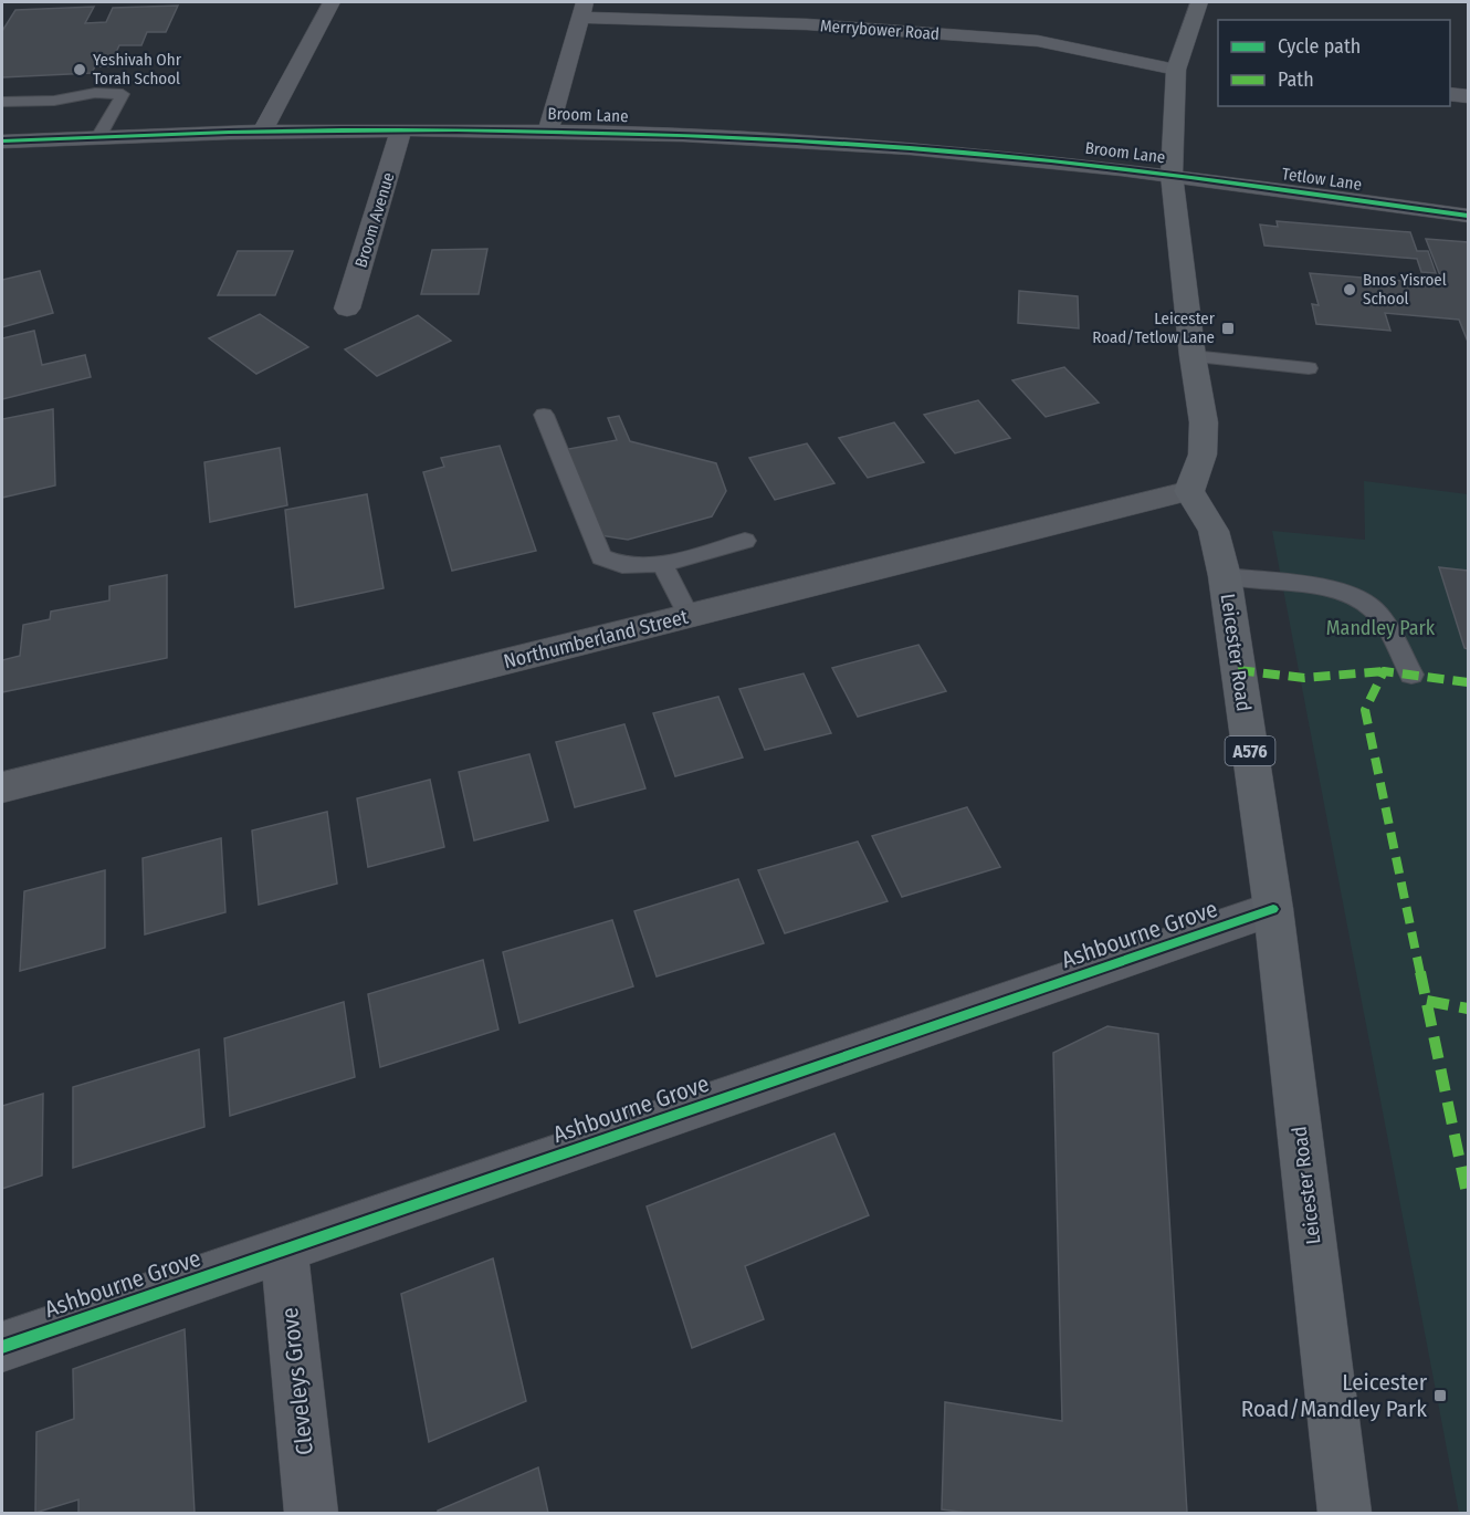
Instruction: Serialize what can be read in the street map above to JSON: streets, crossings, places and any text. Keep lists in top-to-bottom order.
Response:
{
  "streets": {
    "main road": ["Leicester Road", "A576"],
    "street": [
      "Merrybower Road",
      "Broom Lane",
      "Tetlow Lane",
      "Broom Avenue",
      "Northumberland Street",
      "Ashbourne Grove",
      "Cleveleys Grove"
    ]
  },
  "crossings": [
    ["Broom Lane", "Tetlow Lane"],
    ["Broom Lane", "Broom Avenue"],
    ["Northumberland Street", "Leicester Road"],
    ["Leicester Road", "Ashbourne Grove"],
    ["Ashbourne Grove", "Cleveleys Grove"]
  ],
  "parks": ["Mandley Park"],
  "places": {
    "other": ["Yeshivah Ohr Torah School", "Bnos Yisroel School"],
    "transit": ["Leicester Road/Tetlow Lane", "Leicester Road/Mandley Park"]
  },
  "legend": ["Cycle path", "Path"]
}
